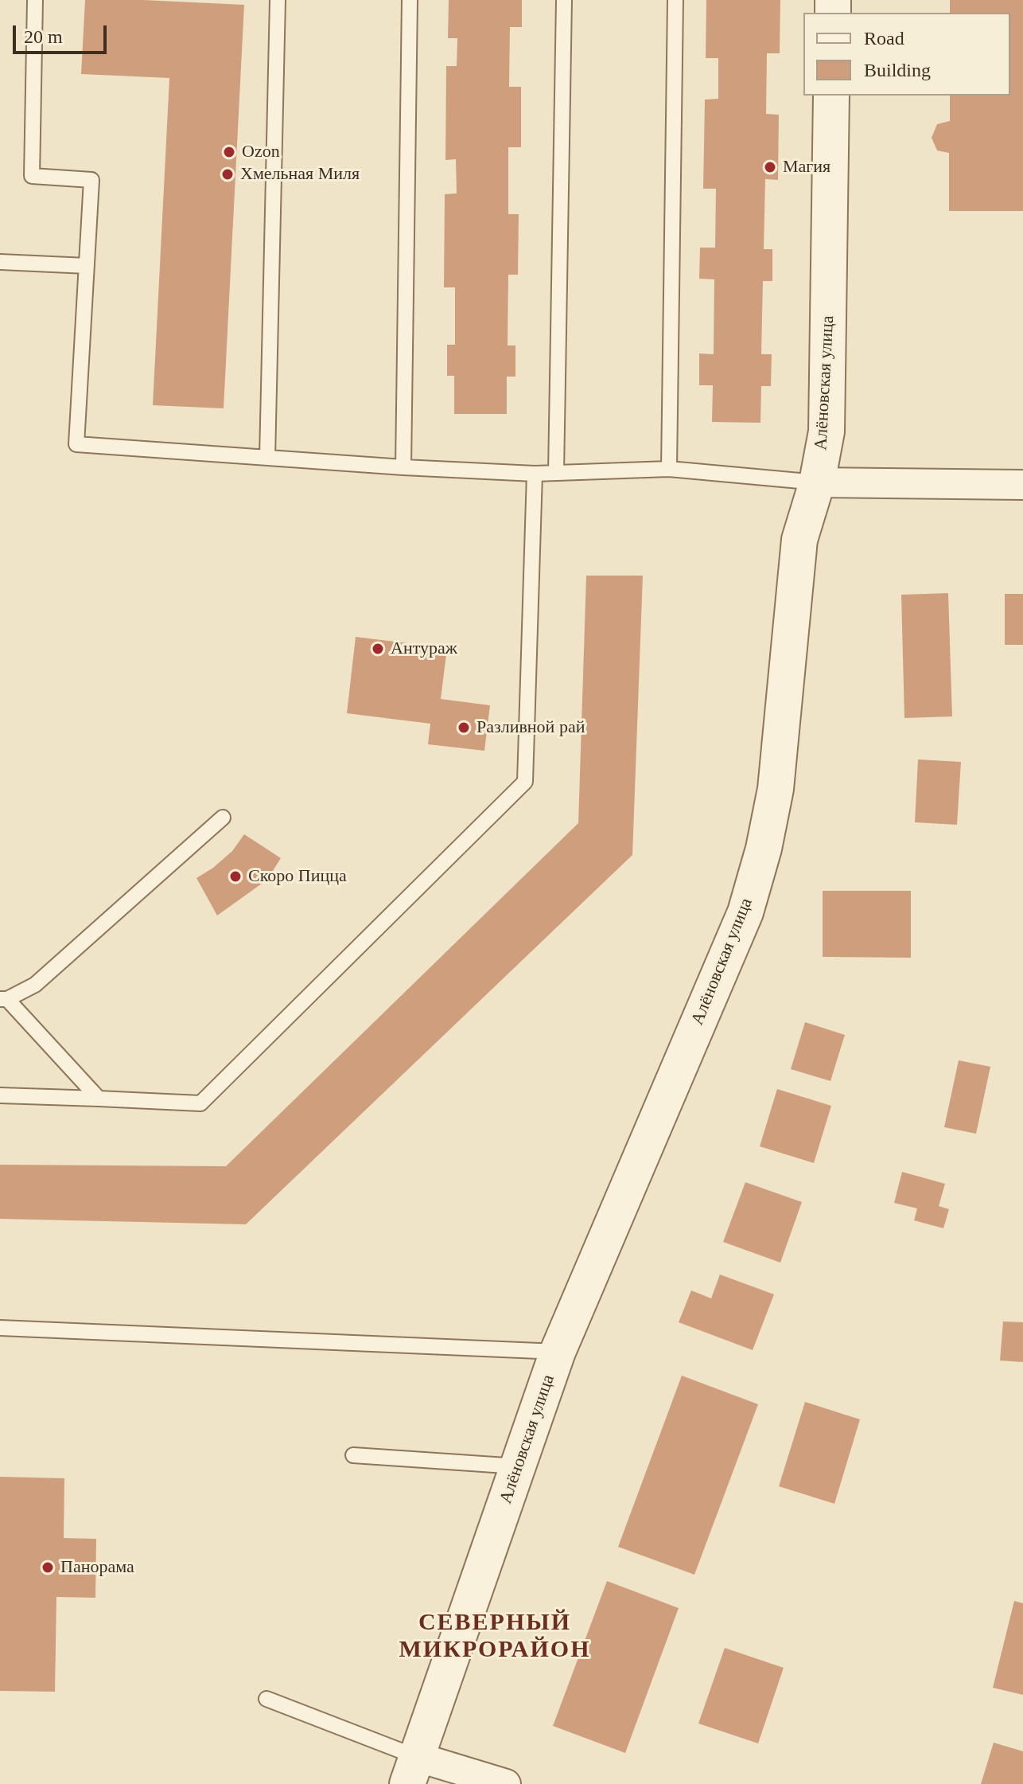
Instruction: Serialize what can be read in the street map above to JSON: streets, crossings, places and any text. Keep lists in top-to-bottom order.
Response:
{
  "streets": {
    "street": ["Алёновская улица"]
  },
  "districts": ["СЕВЕРНЫЙ МИКРОРАЙОН"],
  "places": [
    "Ozon",
    "Магия",
    "Хмельная Миля",
    "Антураж",
    "Разливной рай",
    "Скоро Пицца",
    "Панорама"
  ],
  "legend": ["Road", "Building"],
  "scale_bar": "20 m"
}
